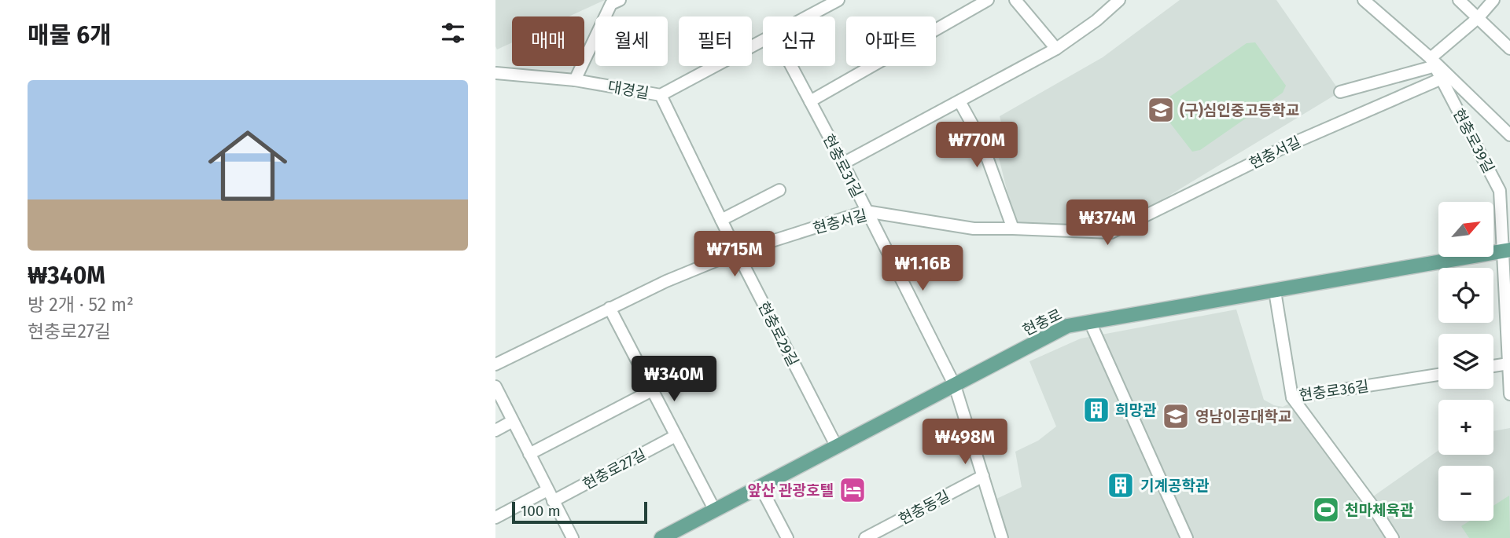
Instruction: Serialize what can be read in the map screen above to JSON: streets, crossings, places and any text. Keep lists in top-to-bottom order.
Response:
{
  "streets": {
    "main road": ["현충로"],
    "street": [
      "대경길",
      "현충로39길",
      "현충서길",
      "현충로31길",
      "현충로29길",
      "현충로36길",
      "현충로27길",
      "현충동길"
    ]
  },
  "crossings": [
    ["대경길", "현충로29길"],
    ["현충로39길", "현충서길"],
    ["현충로39길", "현충로"],
    ["현충서길", "현충로31길"],
    ["현충서길", "현충로29길"],
    ["현충로31길", "현충로"],
    ["현충로31길", "현충동길"],
    ["현충로", "현충로29길"],
    ["현충로", "현충로36길"]
  ],
  "places": {
    "school or university": ["(구)심인중고등학교", "영남이공대학교"],
    "building": ["희망관", "기계공학관"],
    "hotel": ["앞산 관광호텔"],
    "sports": ["천마체육관"]
  },
  "scale_bar": "100 m",
  "north": "top right",
  "page": {
    "heading": "매물 6개",
    "chip": [
      "매매",
      "월세",
      "필터",
      "신규",
      "아파트"
    ],
    "list": [
      {
        "name": "₩340M",
        "note": "방 2개 · 52 m² · 현충로27길"
      }
    ],
    "price": [
      "₩770M",
      "₩374M",
      "₩715M",
      "₩1.16B",
      "₩340M",
      "₩498M"
    ],
    "map_buttons": ["+", "−"],
    "scale": "100 m"
  }
}
